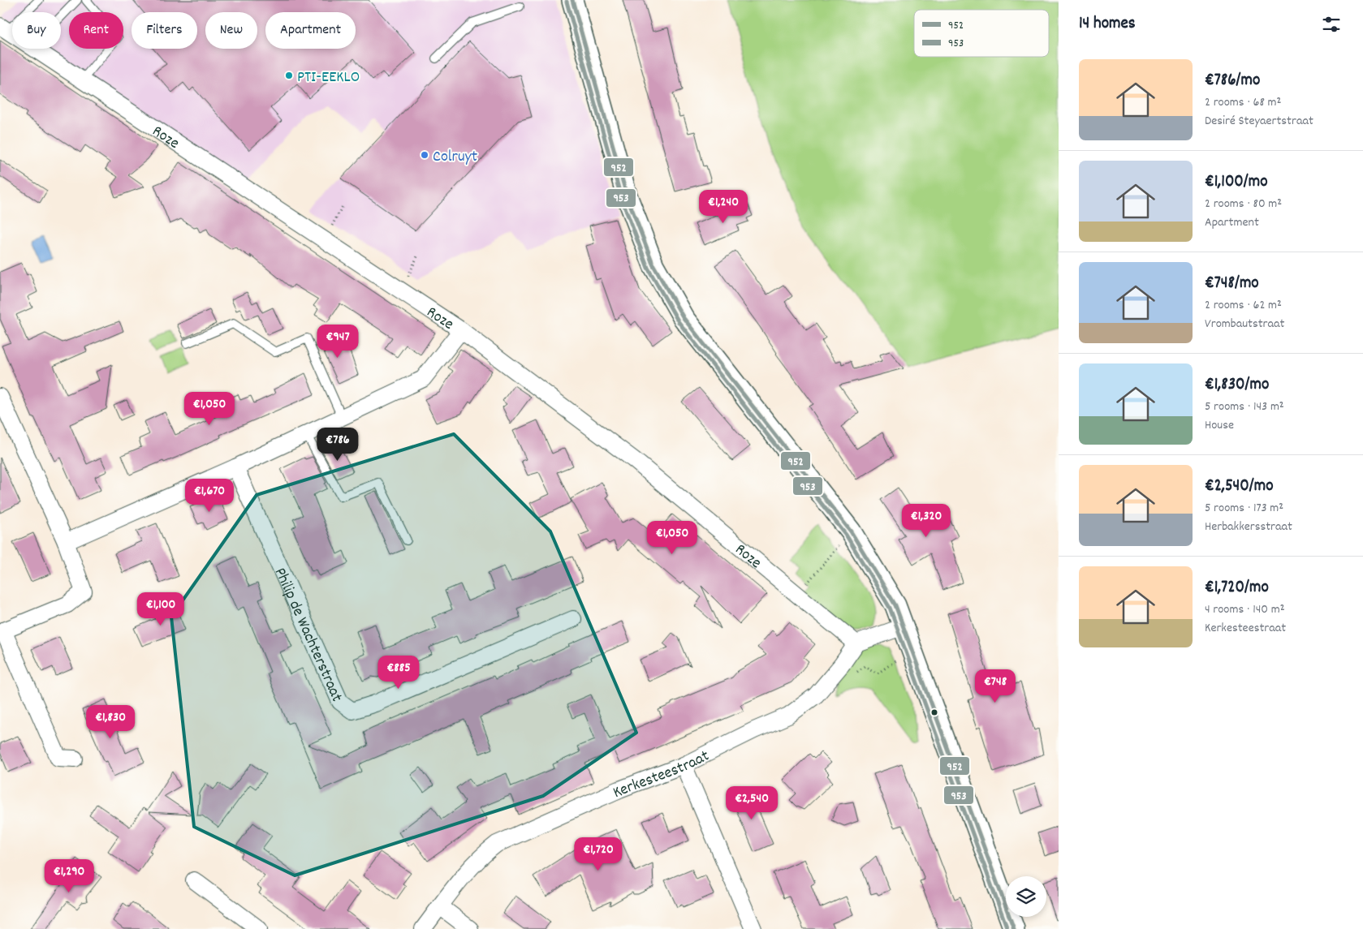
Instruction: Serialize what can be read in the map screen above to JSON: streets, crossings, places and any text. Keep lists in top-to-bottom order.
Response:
{
  "streets": {
    "street": ["Roze", "Philip de Wachterstraat", "Kerkesteestraat"]
  },
  "crossings": [
    ["Roze", "Kerkesteestraat"]
  ],
  "places": ["PTI-EEKLO", "Colruyt"],
  "lines": ["transit line 952", "transit line 953"],
  "legend": ["952", "953"],
  "page": {
    "heading": "14 homes",
    "chip": [
      "Buy",
      "Rent",
      "Filters",
      "New",
      "Apartment"
    ],
    "list": [
      {
        "name": "€786/mo",
        "note": "2 rooms · 68 m² · Desiré Steyaertstraat"
      },
      {
        "name": "€1,100/mo",
        "note": "2 rooms · 80 m² · Apartment"
      },
      {
        "name": "€748/mo",
        "note": "2 rooms · 62 m² · Vrombautstraat"
      },
      {
        "name": "€1,830/mo",
        "note": "5 rooms · 143 m² · House"
      },
      {
        "name": "€2,540/mo",
        "note": "5 rooms · 173 m² · Herbakkersstraat"
      },
      {
        "name": "€1,720/mo",
        "note": "4 rooms · 140 m² · Kerkesteestraat"
      }
    ],
    "price": [
      "€1,240",
      "€947",
      "€1,050",
      "€786",
      "€1,670",
      "€1,320",
      "€1,050",
      "€1,100",
      "€885",
      "€748",
      "€1,830",
      "€2,540",
      "€1,720",
      "€1,290"
    ]
  }
}
